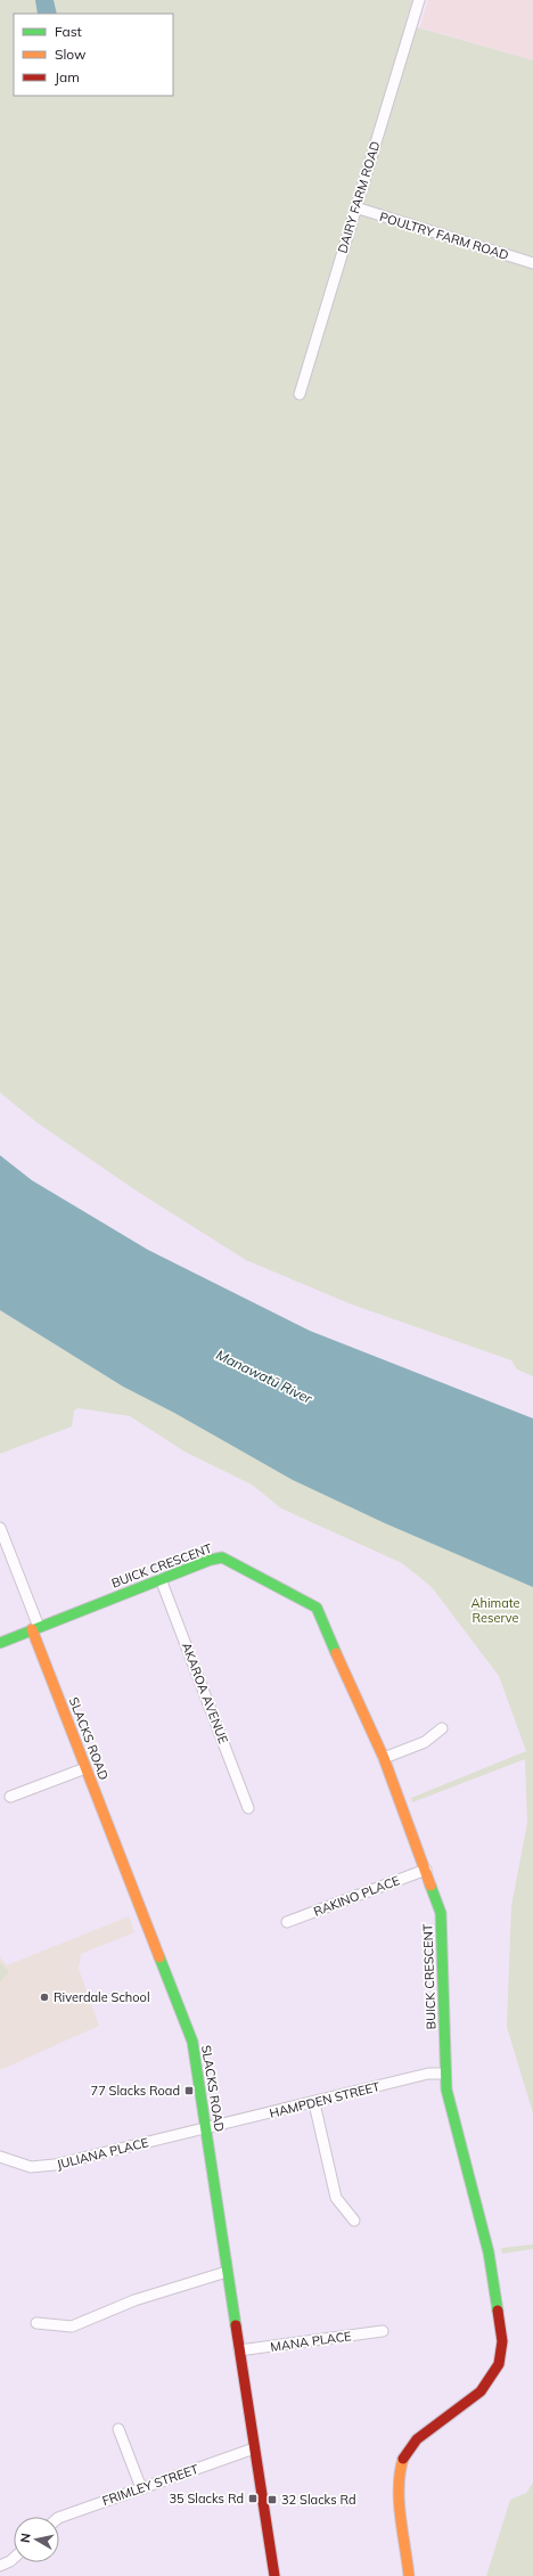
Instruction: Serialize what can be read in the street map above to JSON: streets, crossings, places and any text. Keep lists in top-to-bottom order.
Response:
{
  "streets": {
    "street": [
      "DAIRY FARM ROAD",
      "POULTRY FARM ROAD",
      "BUICK CRESCENT",
      "AKAROA AVENUE",
      "SLACKS ROAD",
      "RAKINO PLACE",
      "HAMPDEN STREET",
      "JULIANA PLACE",
      "MANA PLACE",
      "FRIMLEY STREET"
    ]
  },
  "crossings": [
    ["DAIRY FARM ROAD", "POULTRY FARM ROAD"],
    ["BUICK CRESCENT", "AKAROA AVENUE"],
    ["BUICK CRESCENT", "SLACKS ROAD"],
    ["BUICK CRESCENT", "RAKINO PLACE"],
    ["BUICK CRESCENT", "HAMPDEN STREET"],
    ["SLACKS ROAD", "HAMPDEN STREET"],
    ["SLACKS ROAD", "JULIANA PLACE"],
    ["SLACKS ROAD", "MANA PLACE"],
    ["SLACKS ROAD", "FRIMLEY STREET"],
    ["HAMPDEN STREET", "JULIANA PLACE"]
  ],
  "water": ["Manawatū River"],
  "parks": ["Ahimate Reserve"],
  "places": {
    "other": ["Riverdale School"],
    "transit": ["77 Slacks Road", "35 Slacks Rd", "32 Slacks Rd"]
  },
  "legend": ["Fast", "Slow", "Jam"],
  "north": "left"
}
